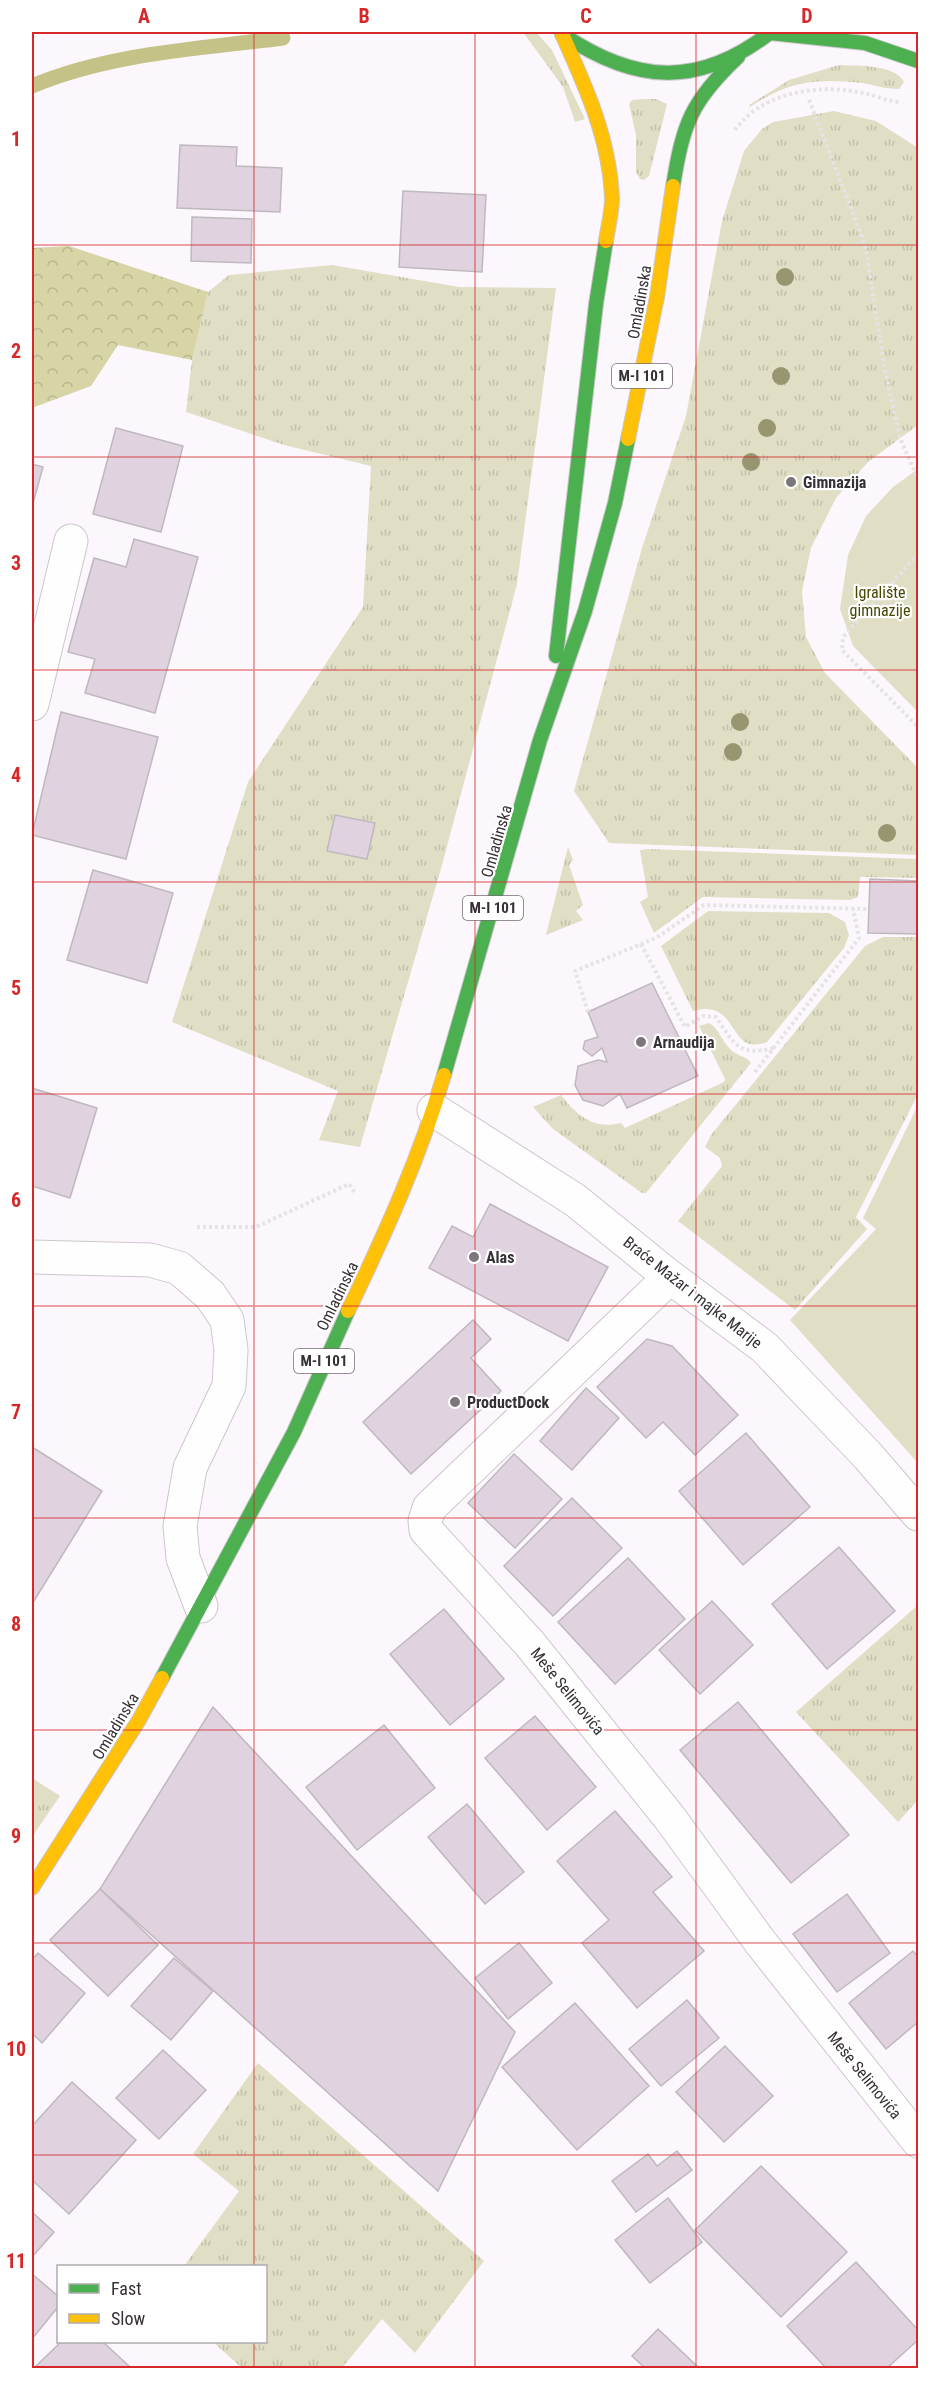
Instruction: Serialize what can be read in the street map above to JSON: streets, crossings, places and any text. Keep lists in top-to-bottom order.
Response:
{
  "streets": {
    "main road": ["Omladinska", "M-I 101"],
    "street": ["Braće Mažar i majke Marije", "Meše Selimovića"]
  },
  "crossings": [
    ["Omladinska", "M-I 101"],
    ["Omladinska", "Braće Mažar i majke Marije"],
    ["Braće Mažar i majke Marije", "Meše Selimovića"]
  ],
  "parks": ["Igralište gimnazije"],
  "places": [
    "Gimnazija",
    "Arnaudija",
    "Alas",
    "ProductDock"
  ],
  "legend": ["Fast", "Slow"],
  "grid": {
    "columns": [
      "A",
      "B",
      "C",
      "D"
    ],
    "rows": [
      "1",
      "2",
      "3",
      "4",
      "5",
      "6",
      "7",
      "8",
      "9",
      "10",
      "11"
    ]
  }
}
